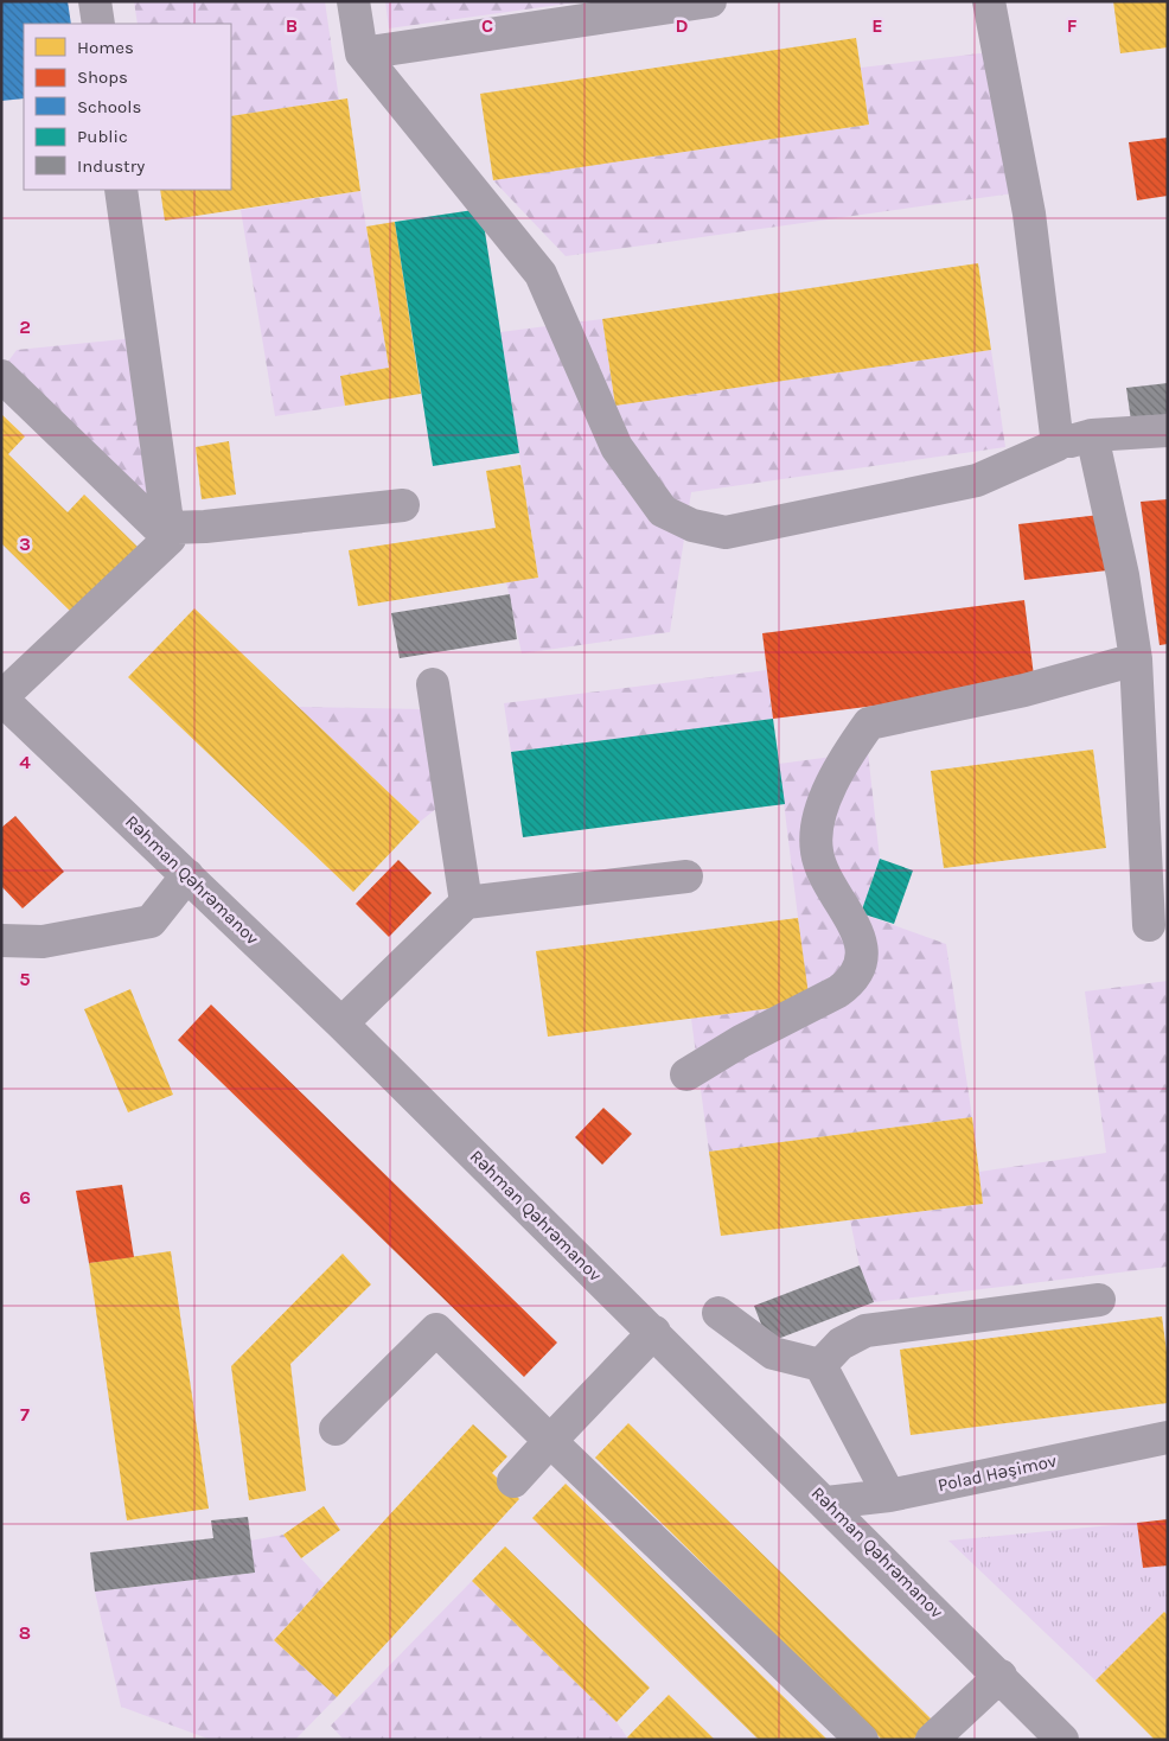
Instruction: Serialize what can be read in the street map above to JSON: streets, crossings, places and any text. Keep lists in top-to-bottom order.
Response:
{
  "streets": {
    "street": ["Rəhman Qəhrəmanov", "Polad Həşimov"]
  },
  "crossings": [
    ["Rəhman Qəhrəmanov", "Polad Həşimov"]
  ],
  "legend": [
    "Homes",
    "Shops",
    "Schools",
    "Public",
    "Industry"
  ],
  "grid": {
    "columns": [
      "B",
      "C",
      "D",
      "E",
      "F"
    ],
    "rows": [
      "2",
      "3",
      "4",
      "5",
      "6",
      "7",
      "8"
    ]
  }
}
